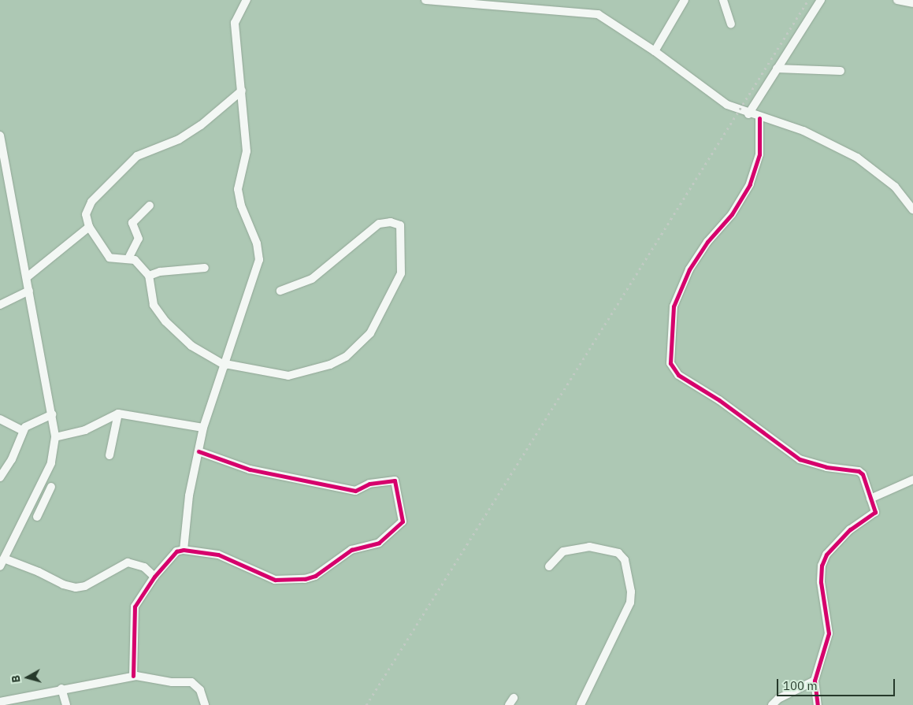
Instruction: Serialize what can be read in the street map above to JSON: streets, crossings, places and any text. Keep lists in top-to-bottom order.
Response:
{
  "scale_bar": "100 m",
  "north": "left"
}
